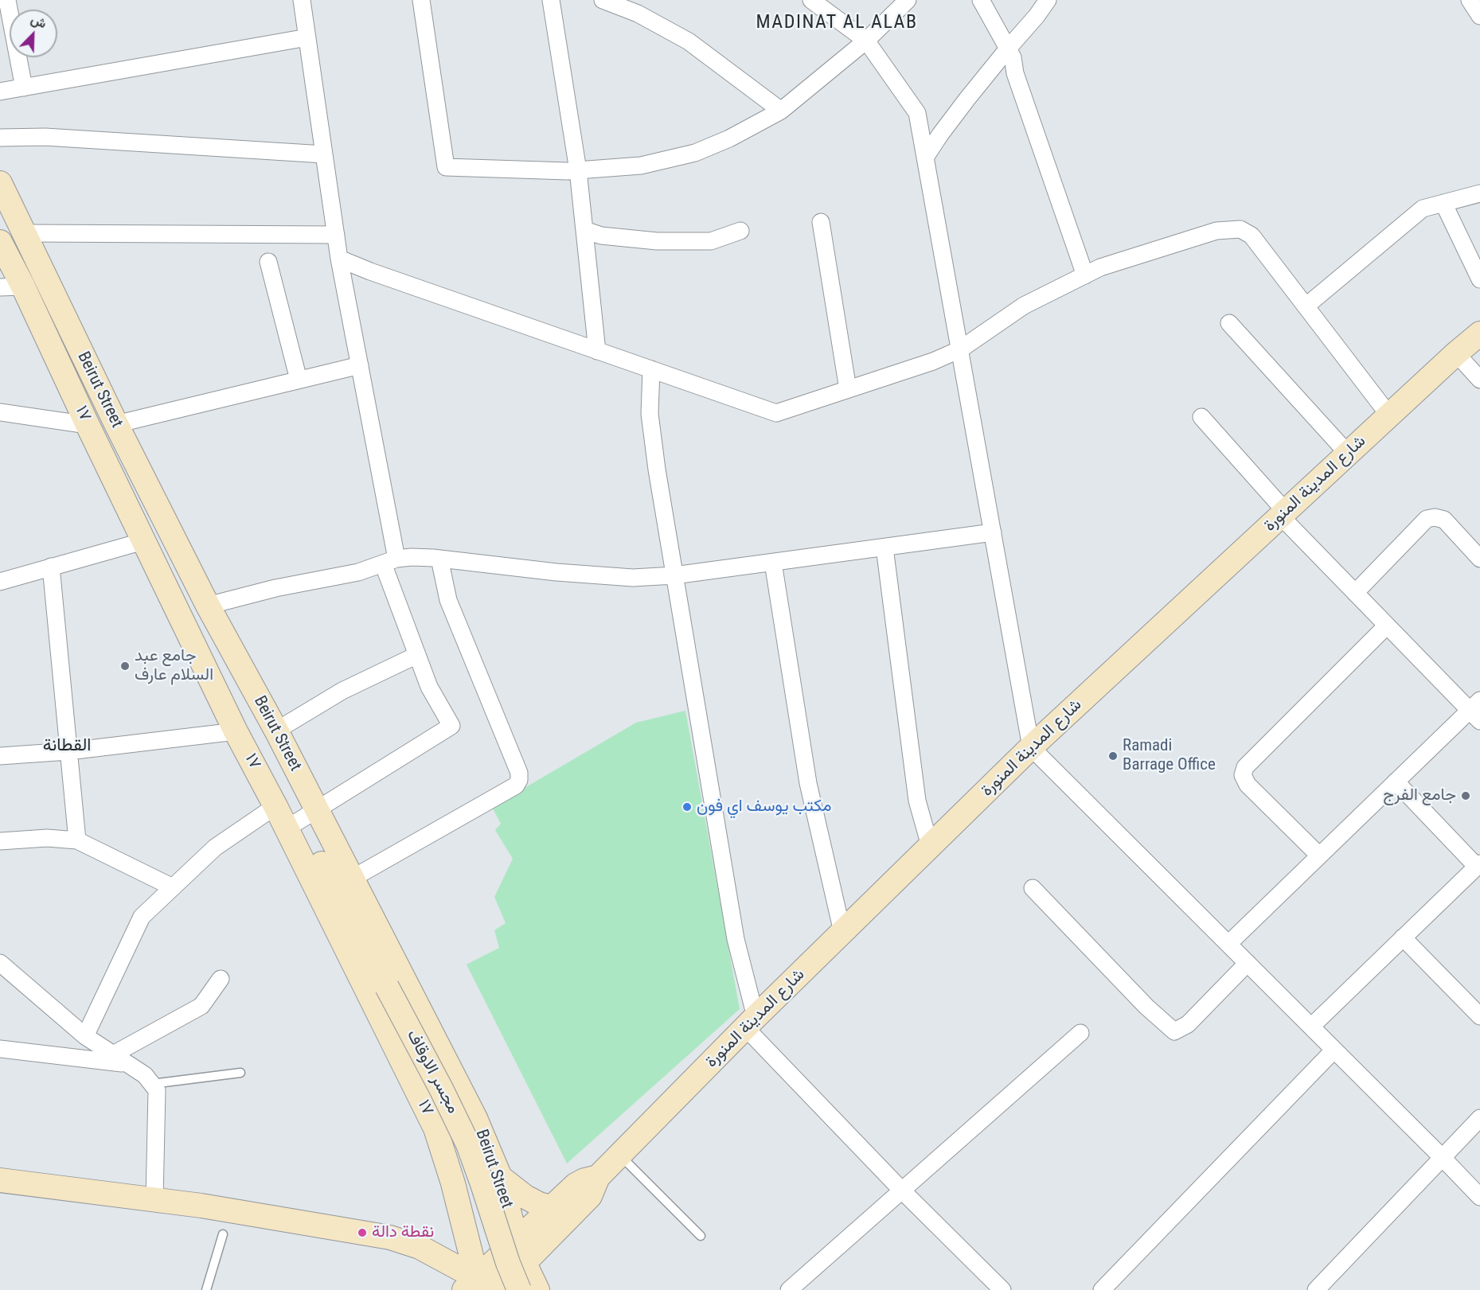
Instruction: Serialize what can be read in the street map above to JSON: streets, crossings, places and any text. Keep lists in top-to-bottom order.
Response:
{
  "streets": {
    "street": [
      "Beirut Street",
      "١٧",
      "شارع المدينة المنورة",
      "مجسر الاوقاف"
    ]
  },
  "crossings": [
    ["Beirut Street", "مجسر الاوقاف"],
    ["١٧", "مجسر الاوقاف"]
  ],
  "districts": ["MADINAT AL ALAB", "القطانة"],
  "places": [
    "جامع عبد السلام عارف",
    "Ramadi Barrage Office",
    "جامع الفرج",
    "مكتب يوسف اي فون",
    "نقطة دالة"
  ],
  "north": "top right"
}
